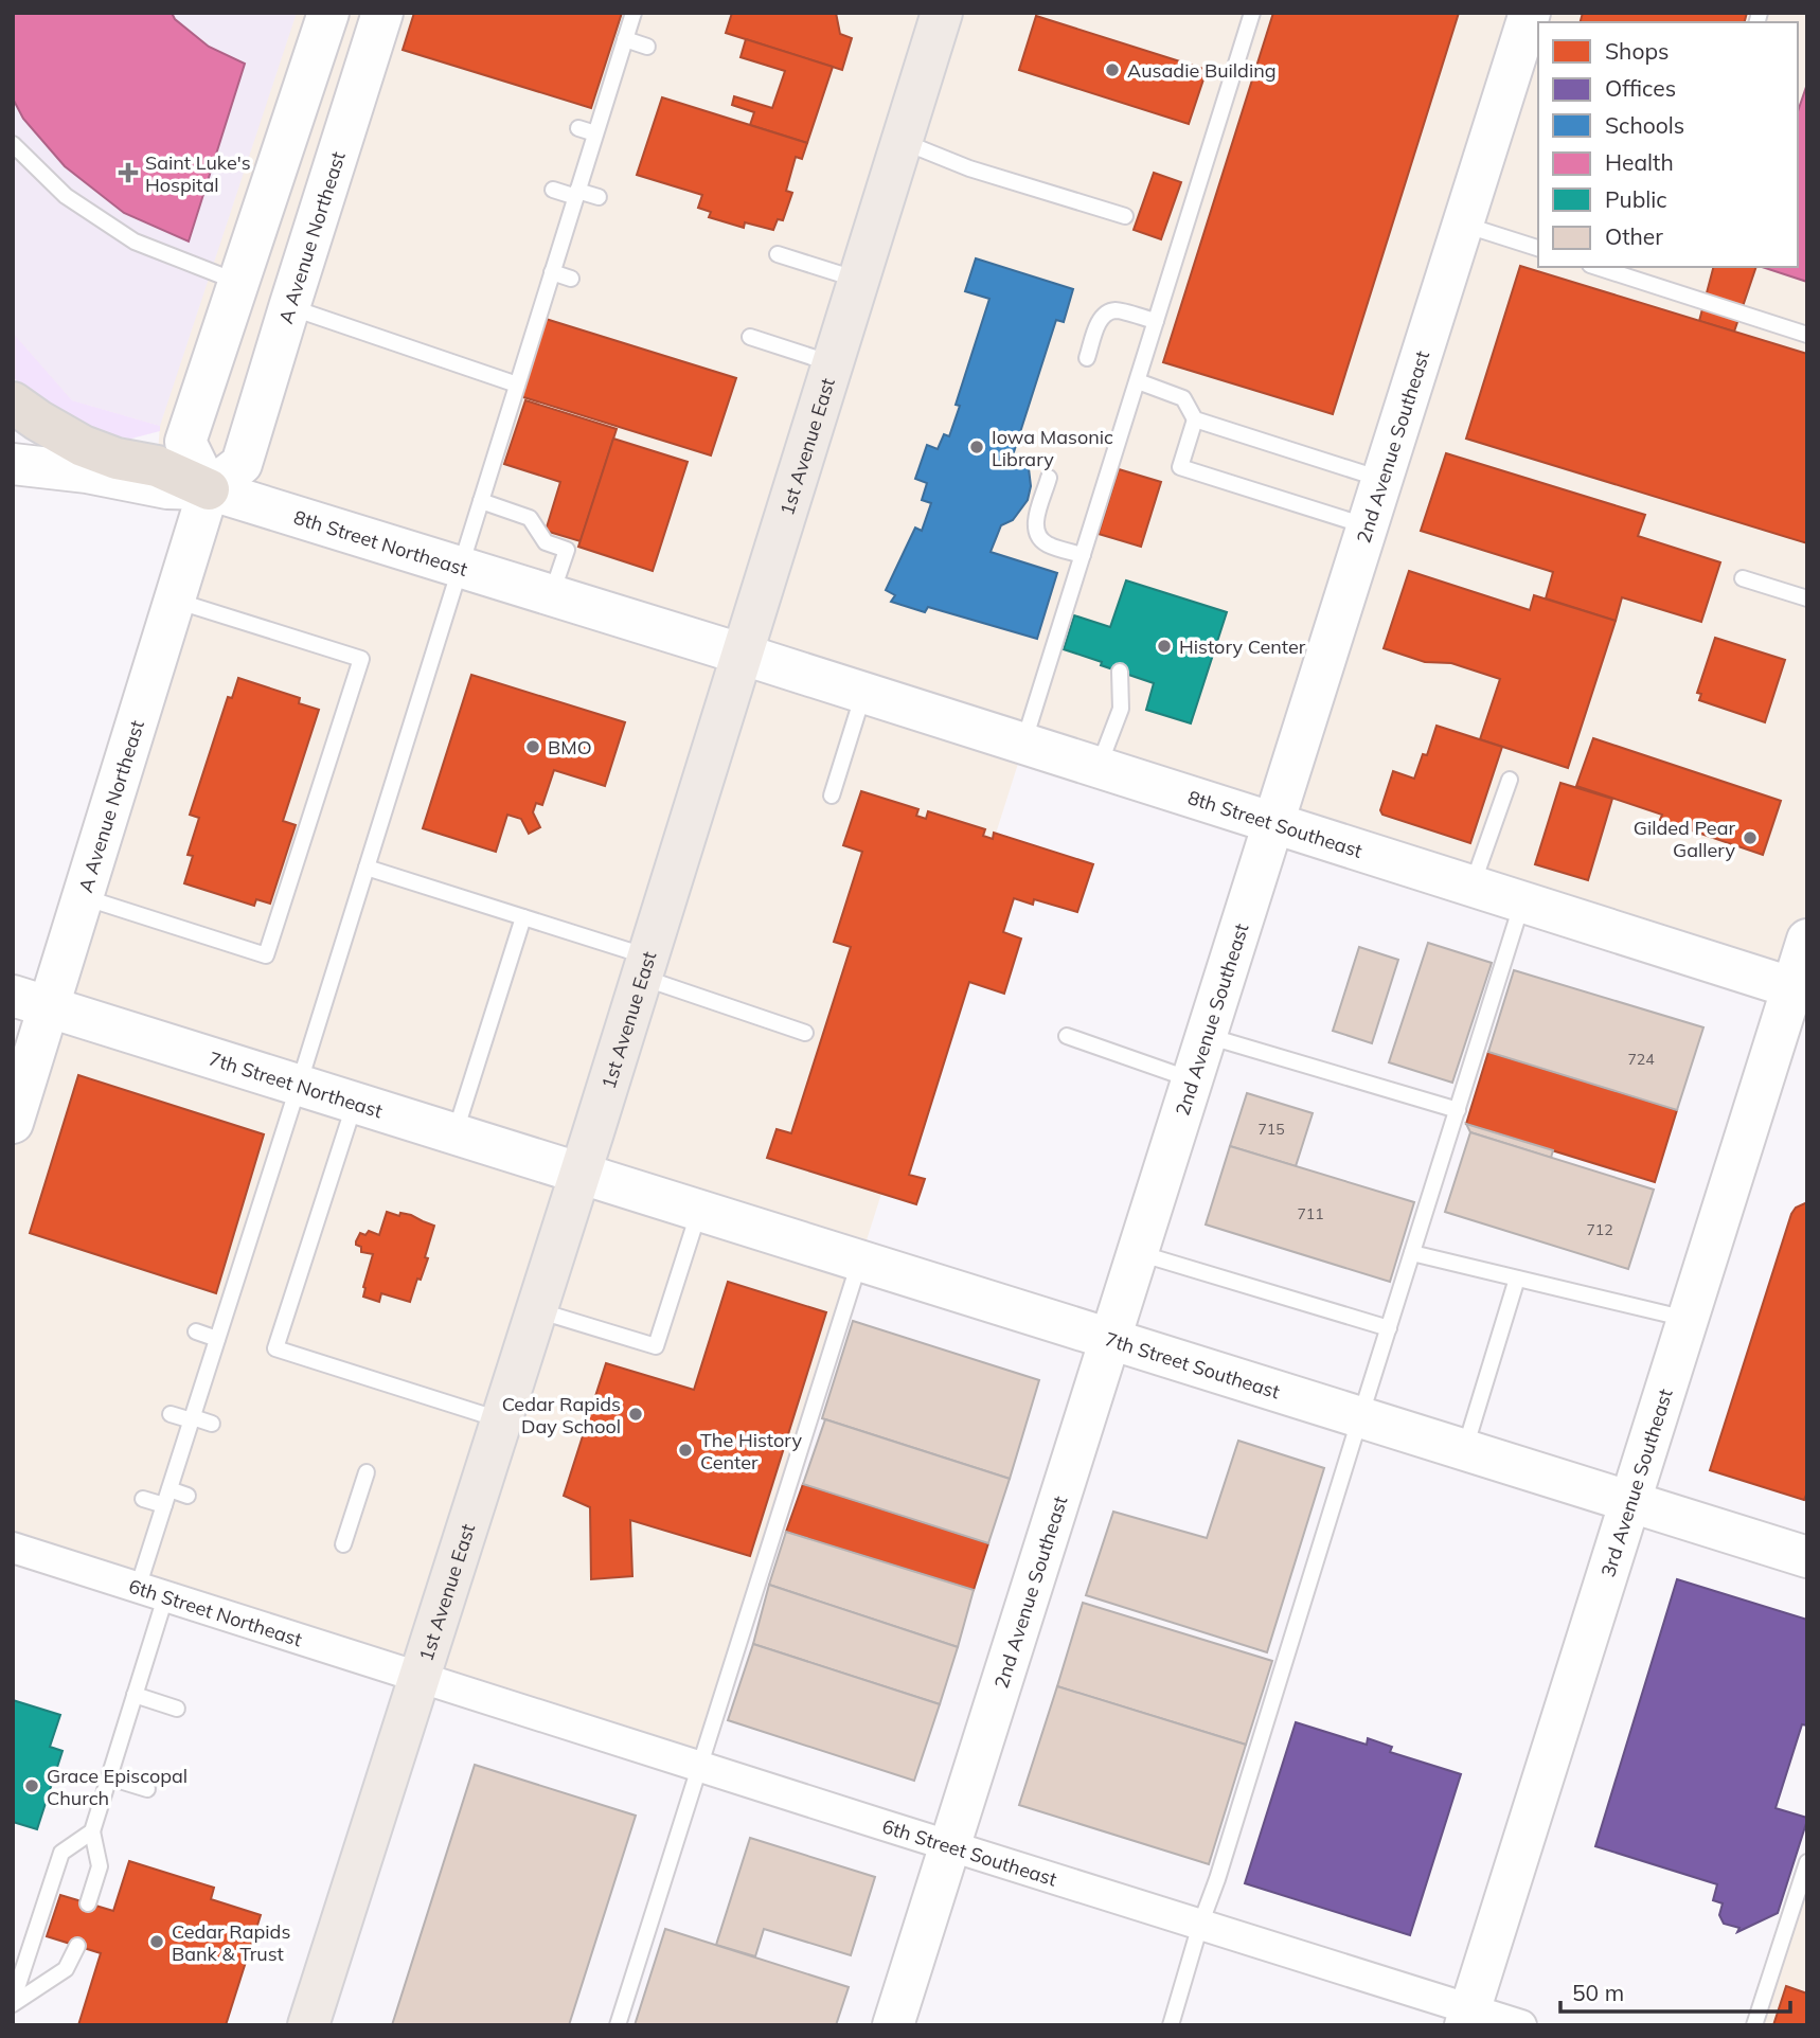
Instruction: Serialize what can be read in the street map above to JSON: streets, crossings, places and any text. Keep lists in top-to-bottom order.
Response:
{
  "streets": {
    "main road": [
      "A Avenue Northeast",
      "2nd Avenue Southeast",
      "1st Avenue East",
      "8th Street Northeast",
      "8th Street Southeast",
      "7th Street Northeast",
      "7th Street Southeast",
      "3rd Avenue Southeast"
    ],
    "street": ["6th Street Northeast", "6th Street Southeast"]
  },
  "crossings": [
    ["A Avenue Northeast", "8th Street Northeast"],
    ["A Avenue Northeast", "7th Street Northeast"],
    ["2nd Avenue Southeast", "8th Street Southeast"],
    ["2nd Avenue Southeast", "7th Street Southeast"],
    ["2nd Avenue Southeast", "6th Street Southeast"],
    ["1st Avenue East", "8th Street Northeast"],
    ["1st Avenue East", "8th Street Southeast"],
    ["1st Avenue East", "7th Street Northeast"],
    ["1st Avenue East", "7th Street Southeast"],
    ["1st Avenue East", "6th Street Northeast"],
    ["1st Avenue East", "6th Street Southeast"],
    ["8th Street Northeast", "8th Street Southeast"],
    ["8th Street Southeast", "3rd Avenue Southeast"],
    ["7th Street Northeast", "7th Street Southeast"],
    ["7th Street Southeast", "3rd Avenue Southeast"],
    ["3rd Avenue Southeast", "6th Street Southeast"],
    ["6th Street Northeast", "6th Street Southeast"]
  ],
  "places": {
    "other": [
      "Ausadie Building",
      "Iowa Masonic Library",
      "History Center",
      "BMO",
      "Gilded Pear Gallery",
      "Cedar Rapids Day School",
      "The History Center",
      "Grace Episcopal Church",
      "Cedar Rapids Bank & Trust"
    ],
    "health": ["Saint Luke's Hospital"]
  },
  "house_numbers": [
    "724",
    "715",
    "711",
    "712"
  ],
  "legend": [
    "Shops",
    "Offices",
    "Schools",
    "Health",
    "Public",
    "Other"
  ],
  "scale_bar": "50 m"
}
